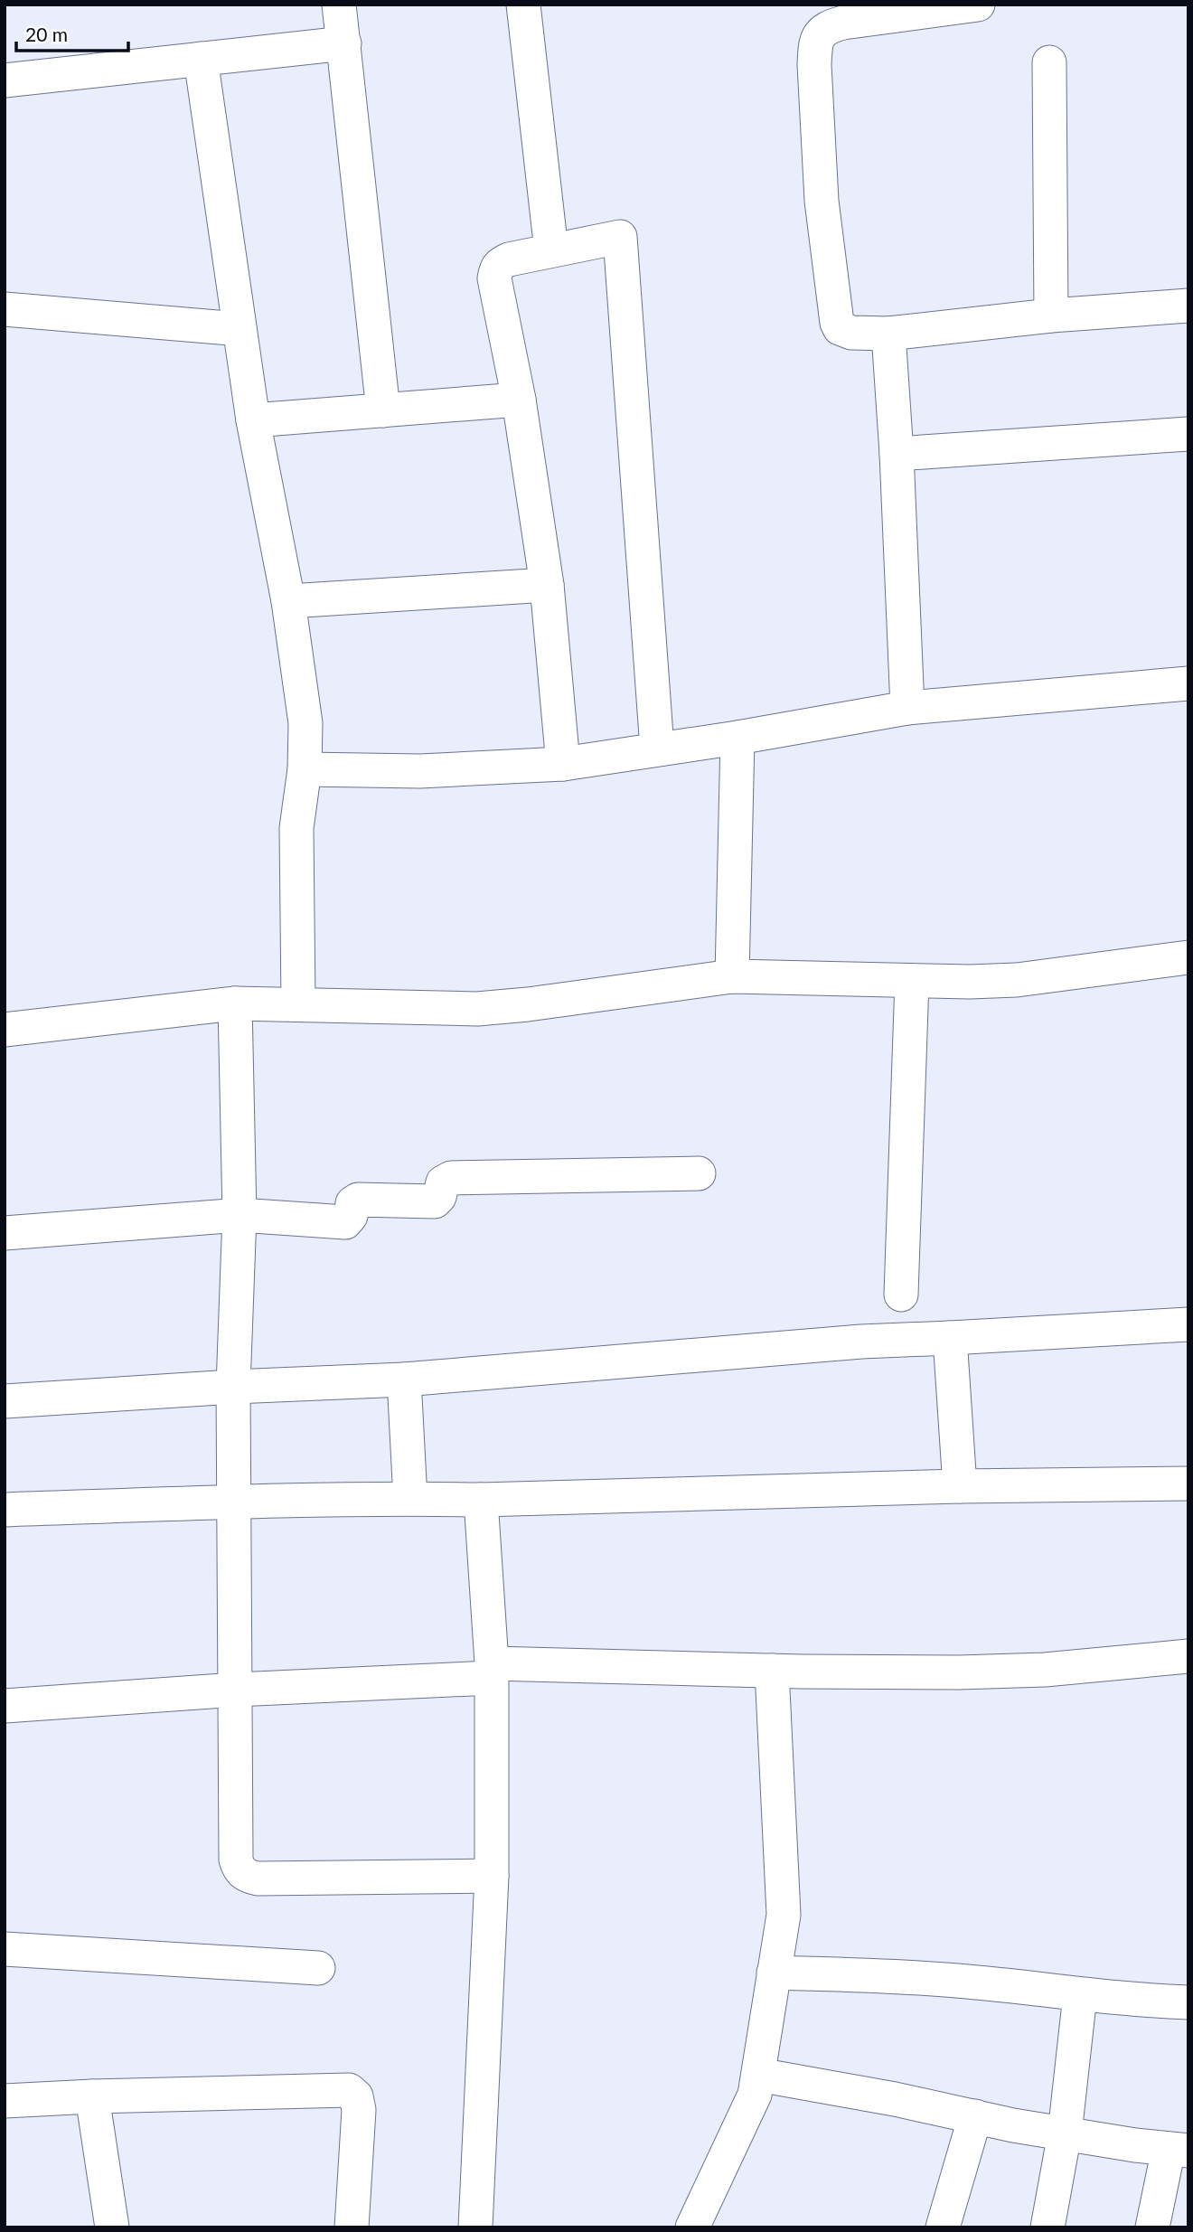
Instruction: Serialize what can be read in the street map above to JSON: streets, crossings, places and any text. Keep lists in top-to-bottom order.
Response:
{
  "scale_bar": "20 m"
}
